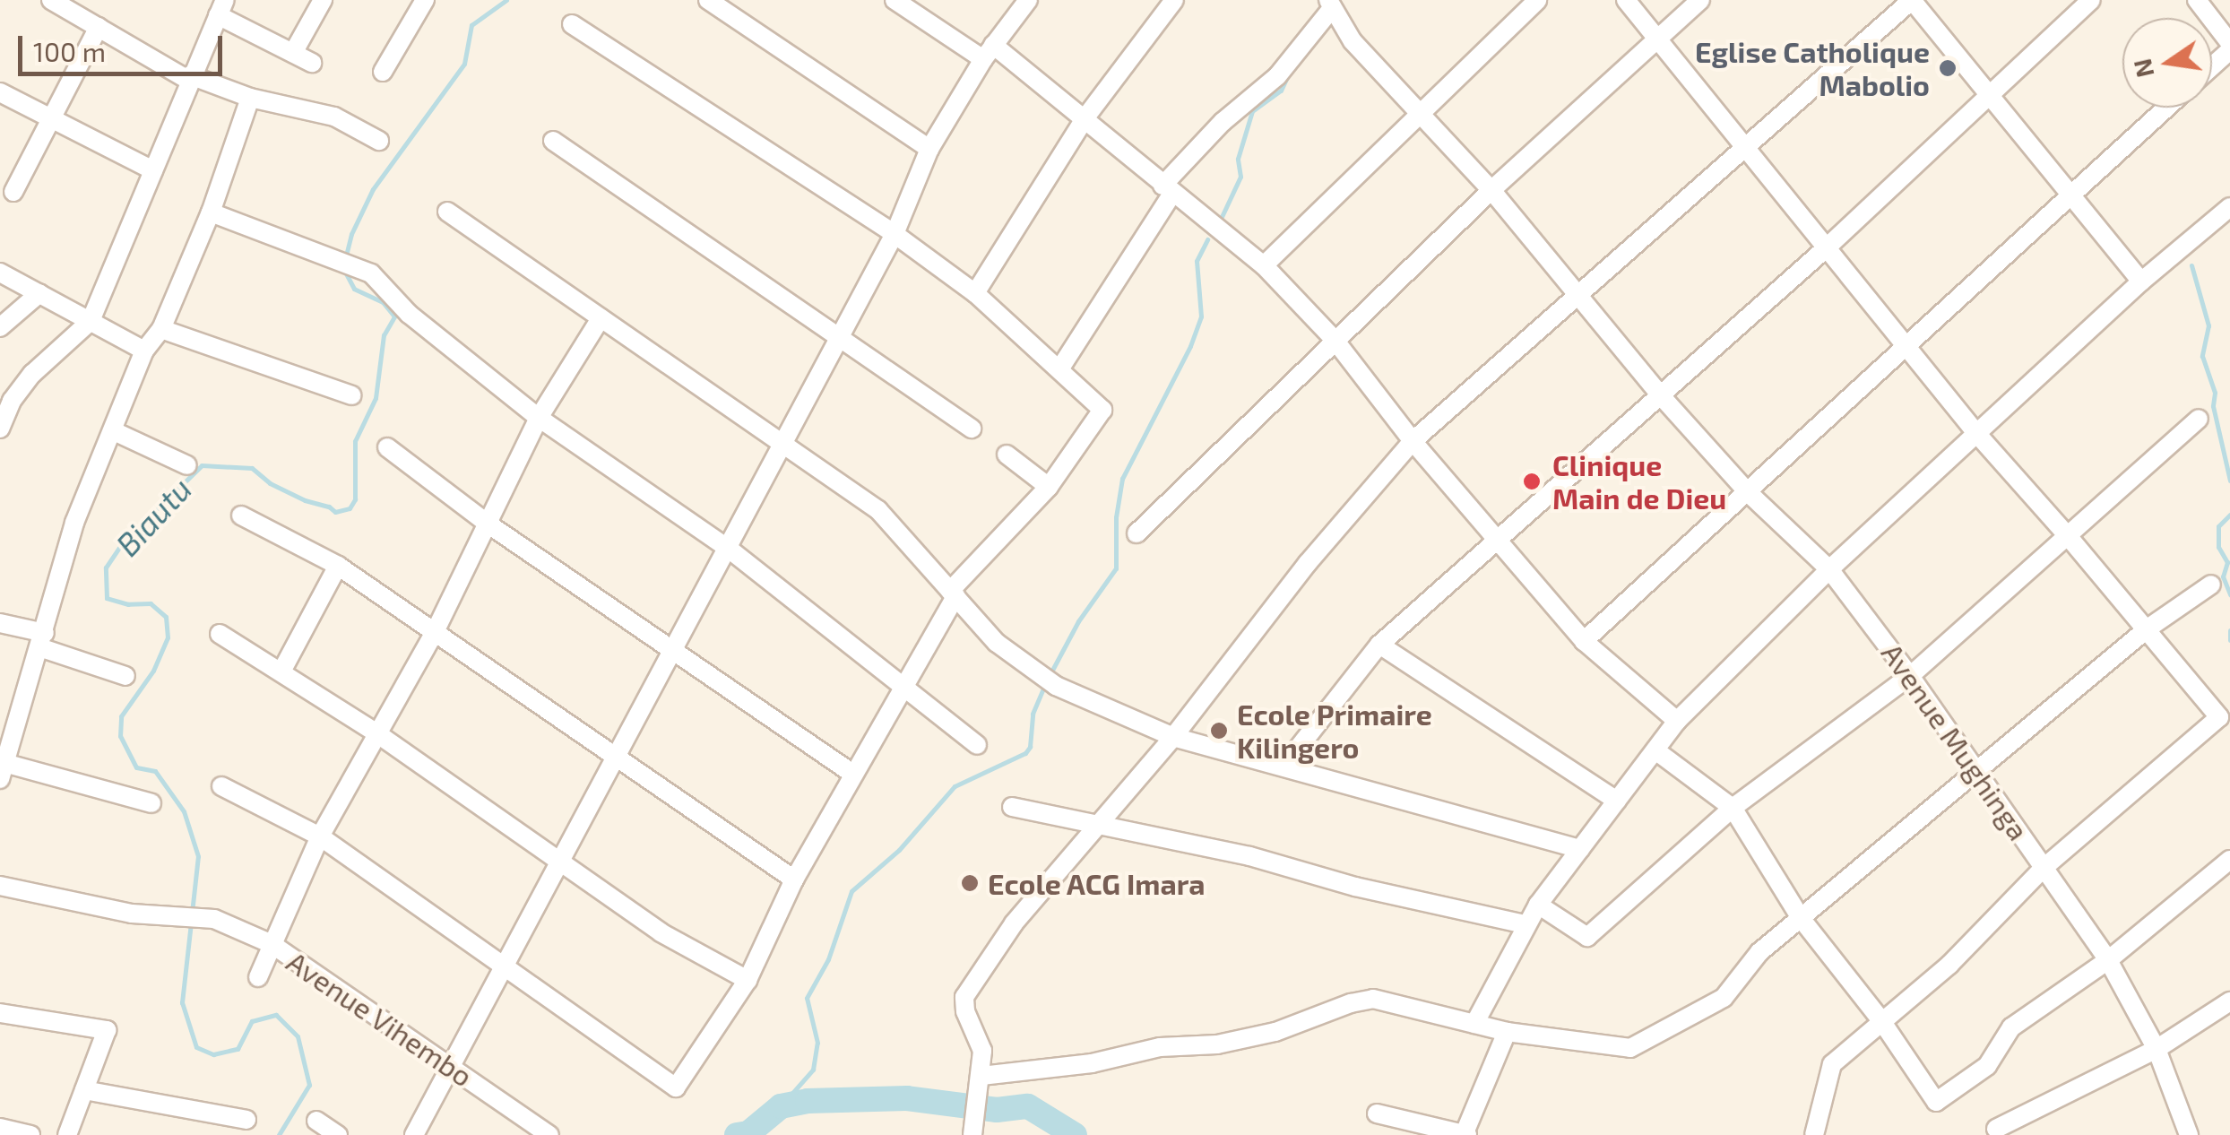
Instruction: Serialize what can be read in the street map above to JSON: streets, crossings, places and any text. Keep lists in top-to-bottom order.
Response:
{
  "streets": {
    "street": ["Avenue Mughinga", "Avenue Vihembo"]
  },
  "water": ["Biautu"],
  "places": [
    "Eglise Catholique Mabolio",
    "Clinique Main de Dieu",
    "Ecole Primaire Kilingero",
    "Ecole ACG Imara"
  ],
  "scale_bar": "100 m",
  "north": "left"
}
